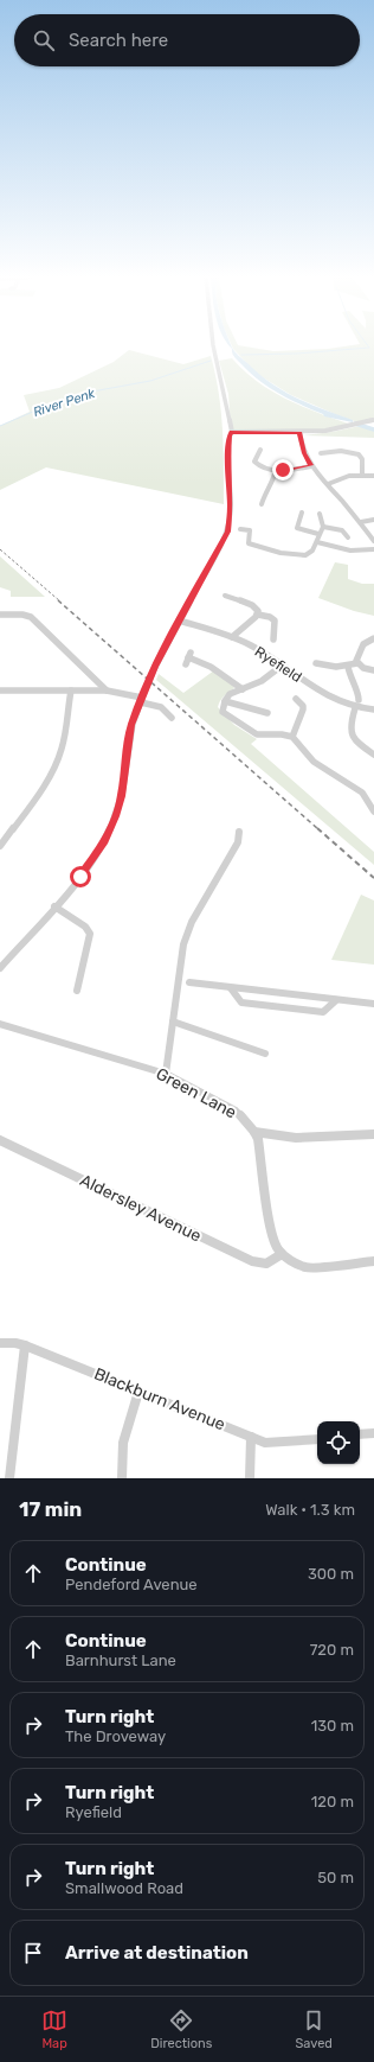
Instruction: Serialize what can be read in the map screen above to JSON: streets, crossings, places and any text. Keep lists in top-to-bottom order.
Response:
{
  "streets": {
    "street": [
      "Ryefield",
      "Green Lane",
      "Aldersley Avenue",
      "Blackburn Avenue"
    ]
  },
  "crossings": [
    ["Green Lane", "Aldersley Avenue"]
  ],
  "water": ["River Penk"],
  "page": {
    "search": "Search here",
    "heading": ["17 min", "Walk · 1.3 km"],
    "list": [
      ["Continue", "Pendeford Avenue", "300 m"],
      ["Continue", "Barnhurst Lane", "720 m"],
      ["Turn right", "The Droveway", "130 m"],
      ["Turn right", "Ryefield", "120 m"],
      ["Turn right", "Smallwood Road", "50 m"],
      "Arrive at destination"
    ],
    "nav": ["Map", "Directions", "Saved"]
  }
}
